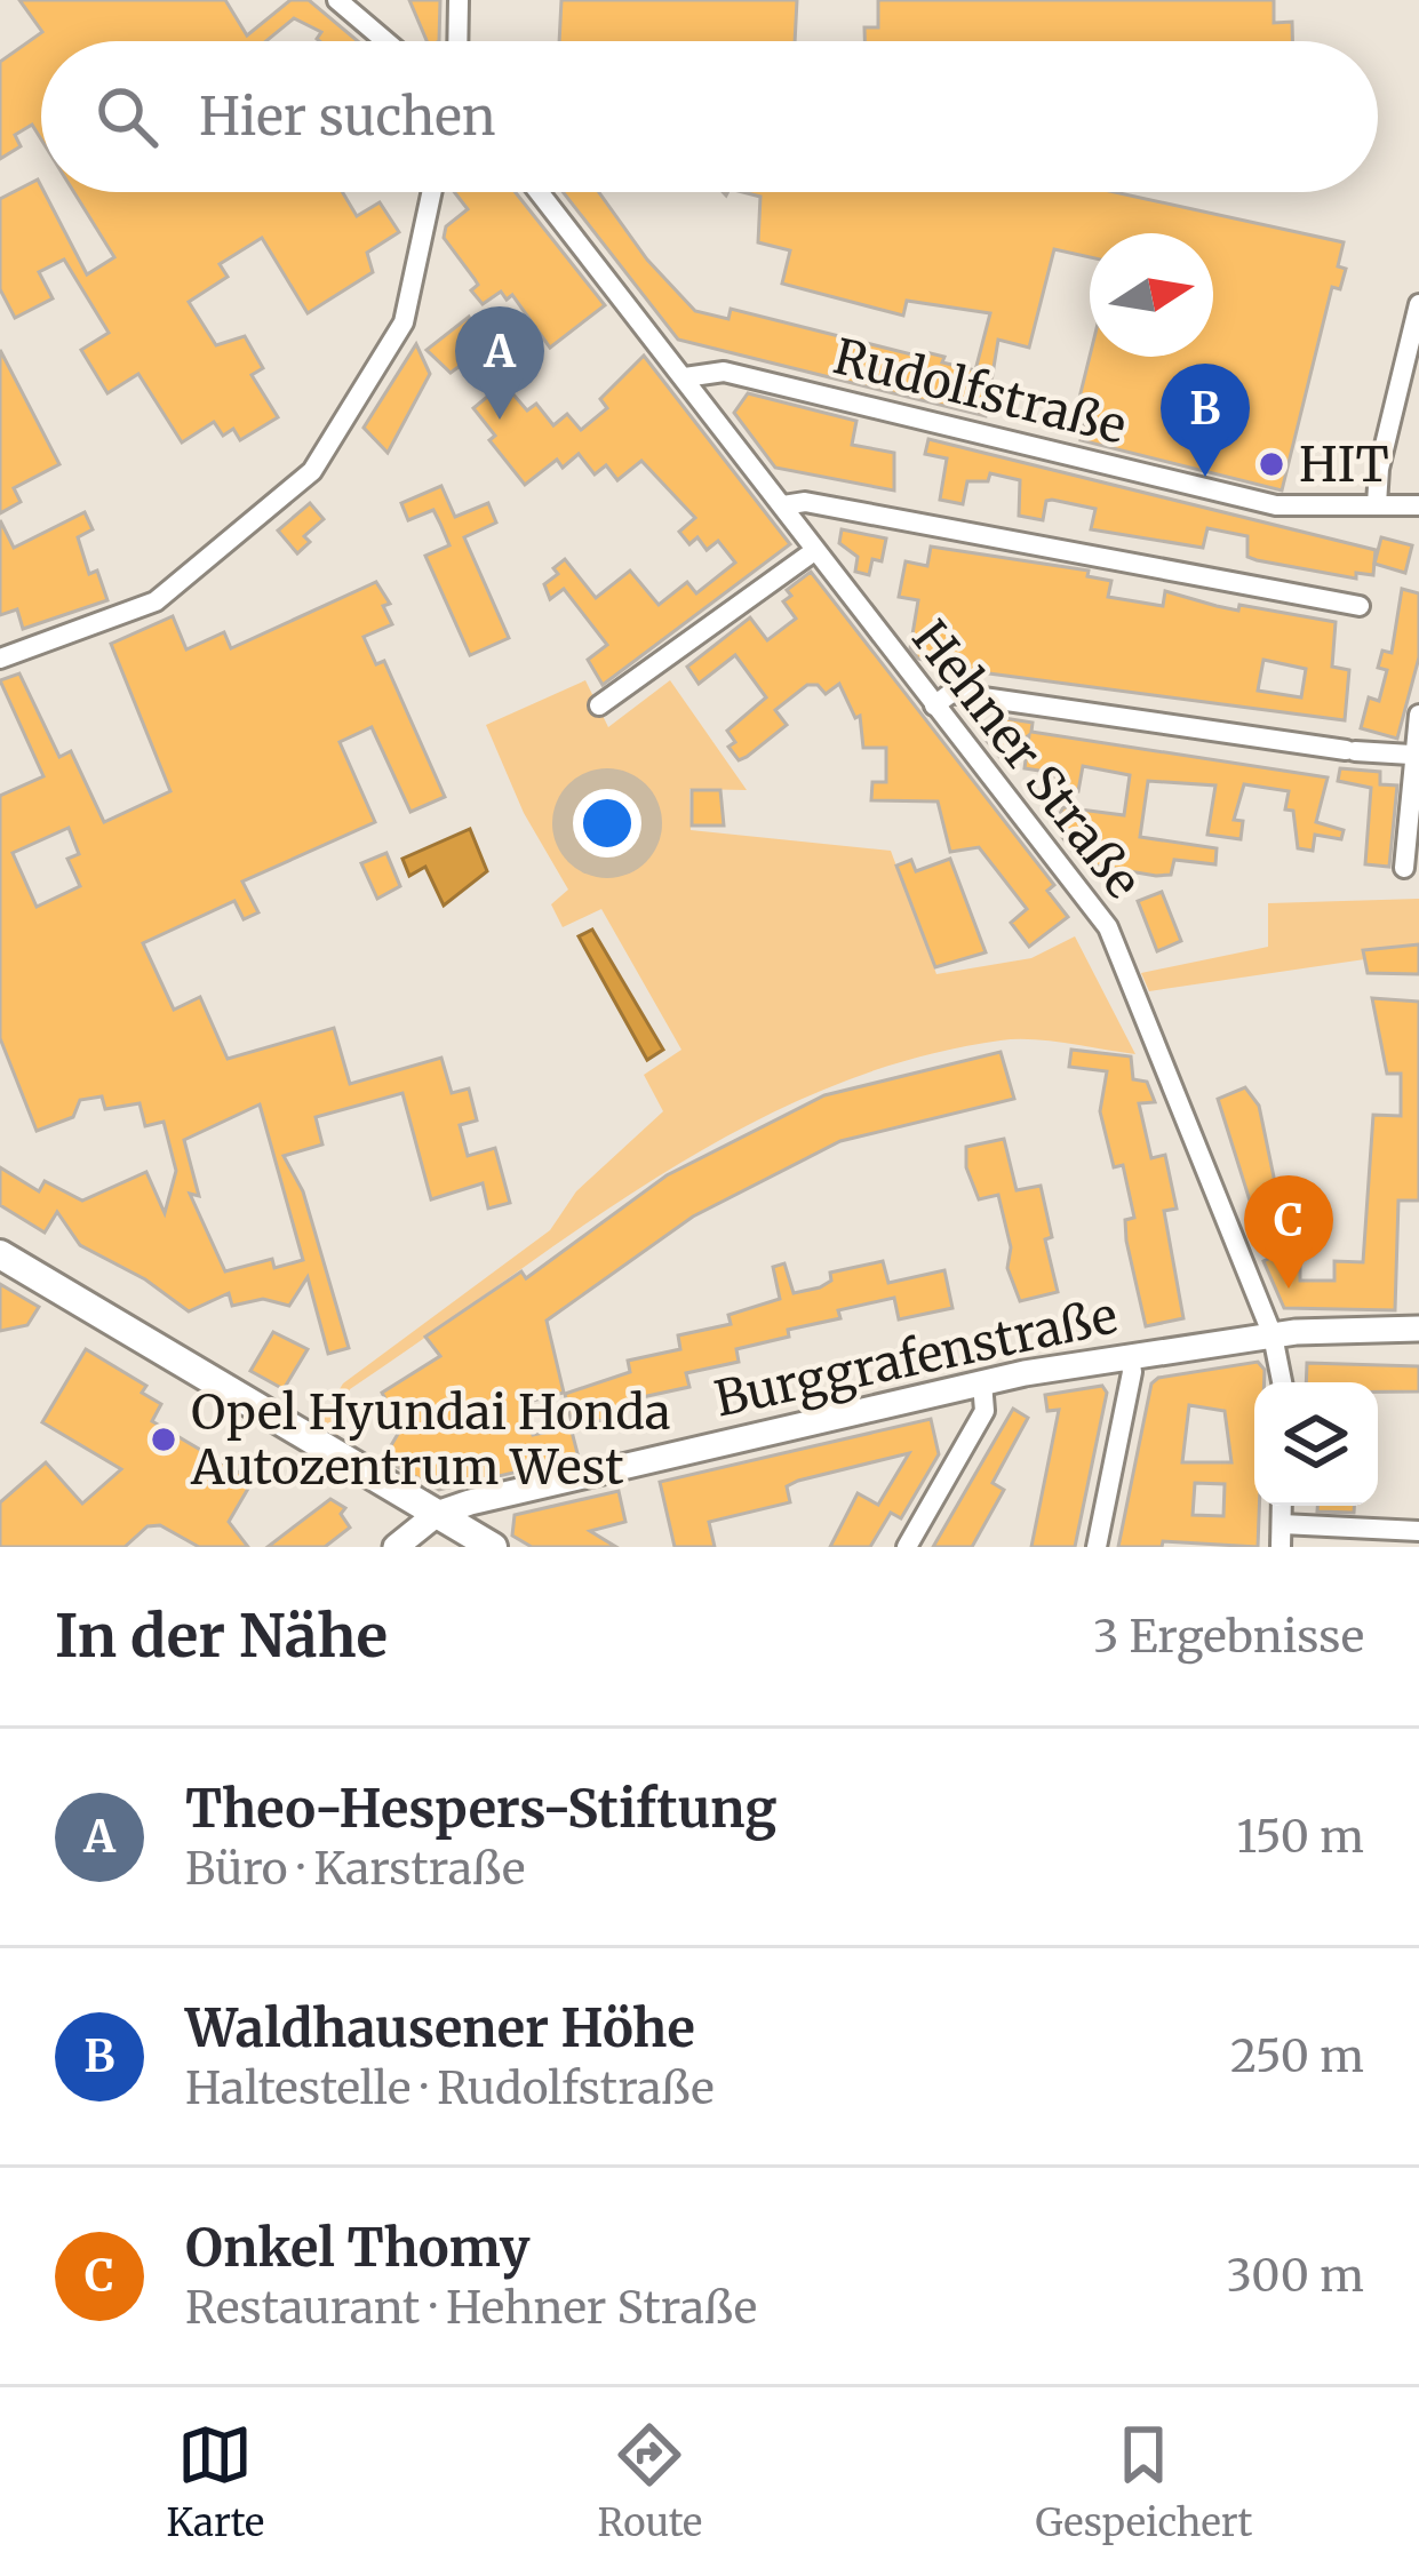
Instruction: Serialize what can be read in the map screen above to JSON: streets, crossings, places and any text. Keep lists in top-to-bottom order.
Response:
{
  "streets": {
    "street": ["Rudolfstraße", "Hehner Straße", "Burggrafenstraße"]
  },
  "crossings": [
    ["Rudolfstraße", "Hehner Straße"],
    ["Hehner Straße", "Burggrafenstraße"]
  ],
  "places": ["HIT", "Opel Hyundai Honda Autozentrum West"],
  "north": "right",
  "page": {
    "search": "Hier suchen",
    "pins": ["A", "B", "C"],
    "heading": ["In der Nähe", "3 Ergebnisse"],
    "list": [
      {
        "mark": "A",
        "name": "Theo-Hespers-Stiftung",
        "note": "Büro · Karstraße",
        "value": "150 m"
      },
      {
        "mark": "B",
        "name": "Waldhausener Höhe",
        "note": "Haltestelle · Rudolfstraße",
        "value": "250 m"
      },
      {
        "mark": "C",
        "name": "Onkel Thomy",
        "note": "Restaurant · Hehner Straße",
        "value": "300 m"
      }
    ],
    "nav": ["Karte", "Route", "Gespeichert"]
  }
}
